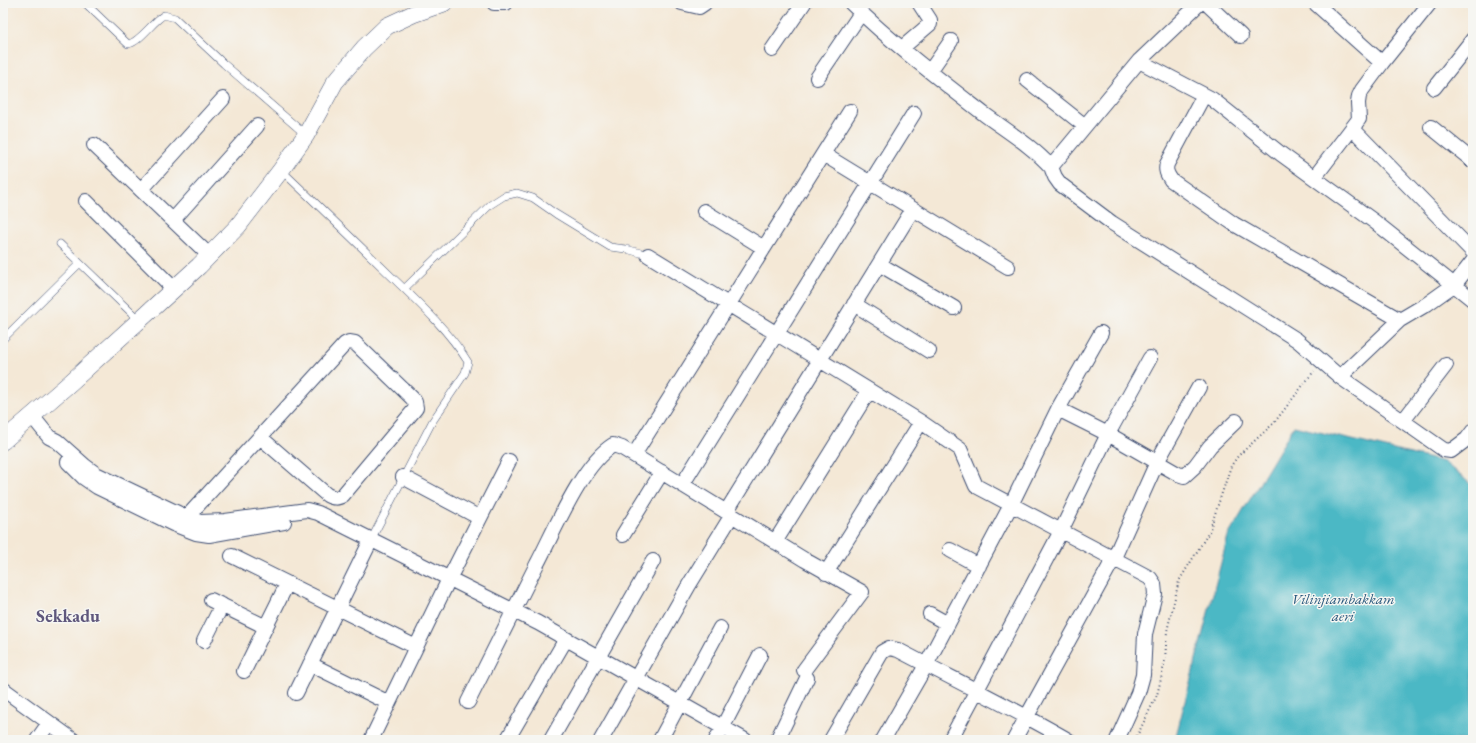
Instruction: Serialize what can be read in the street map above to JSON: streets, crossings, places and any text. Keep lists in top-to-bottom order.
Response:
{
  "districts": ["Sekkadu"],
  "water": ["Vilinjiambakkam aeri"]
}
